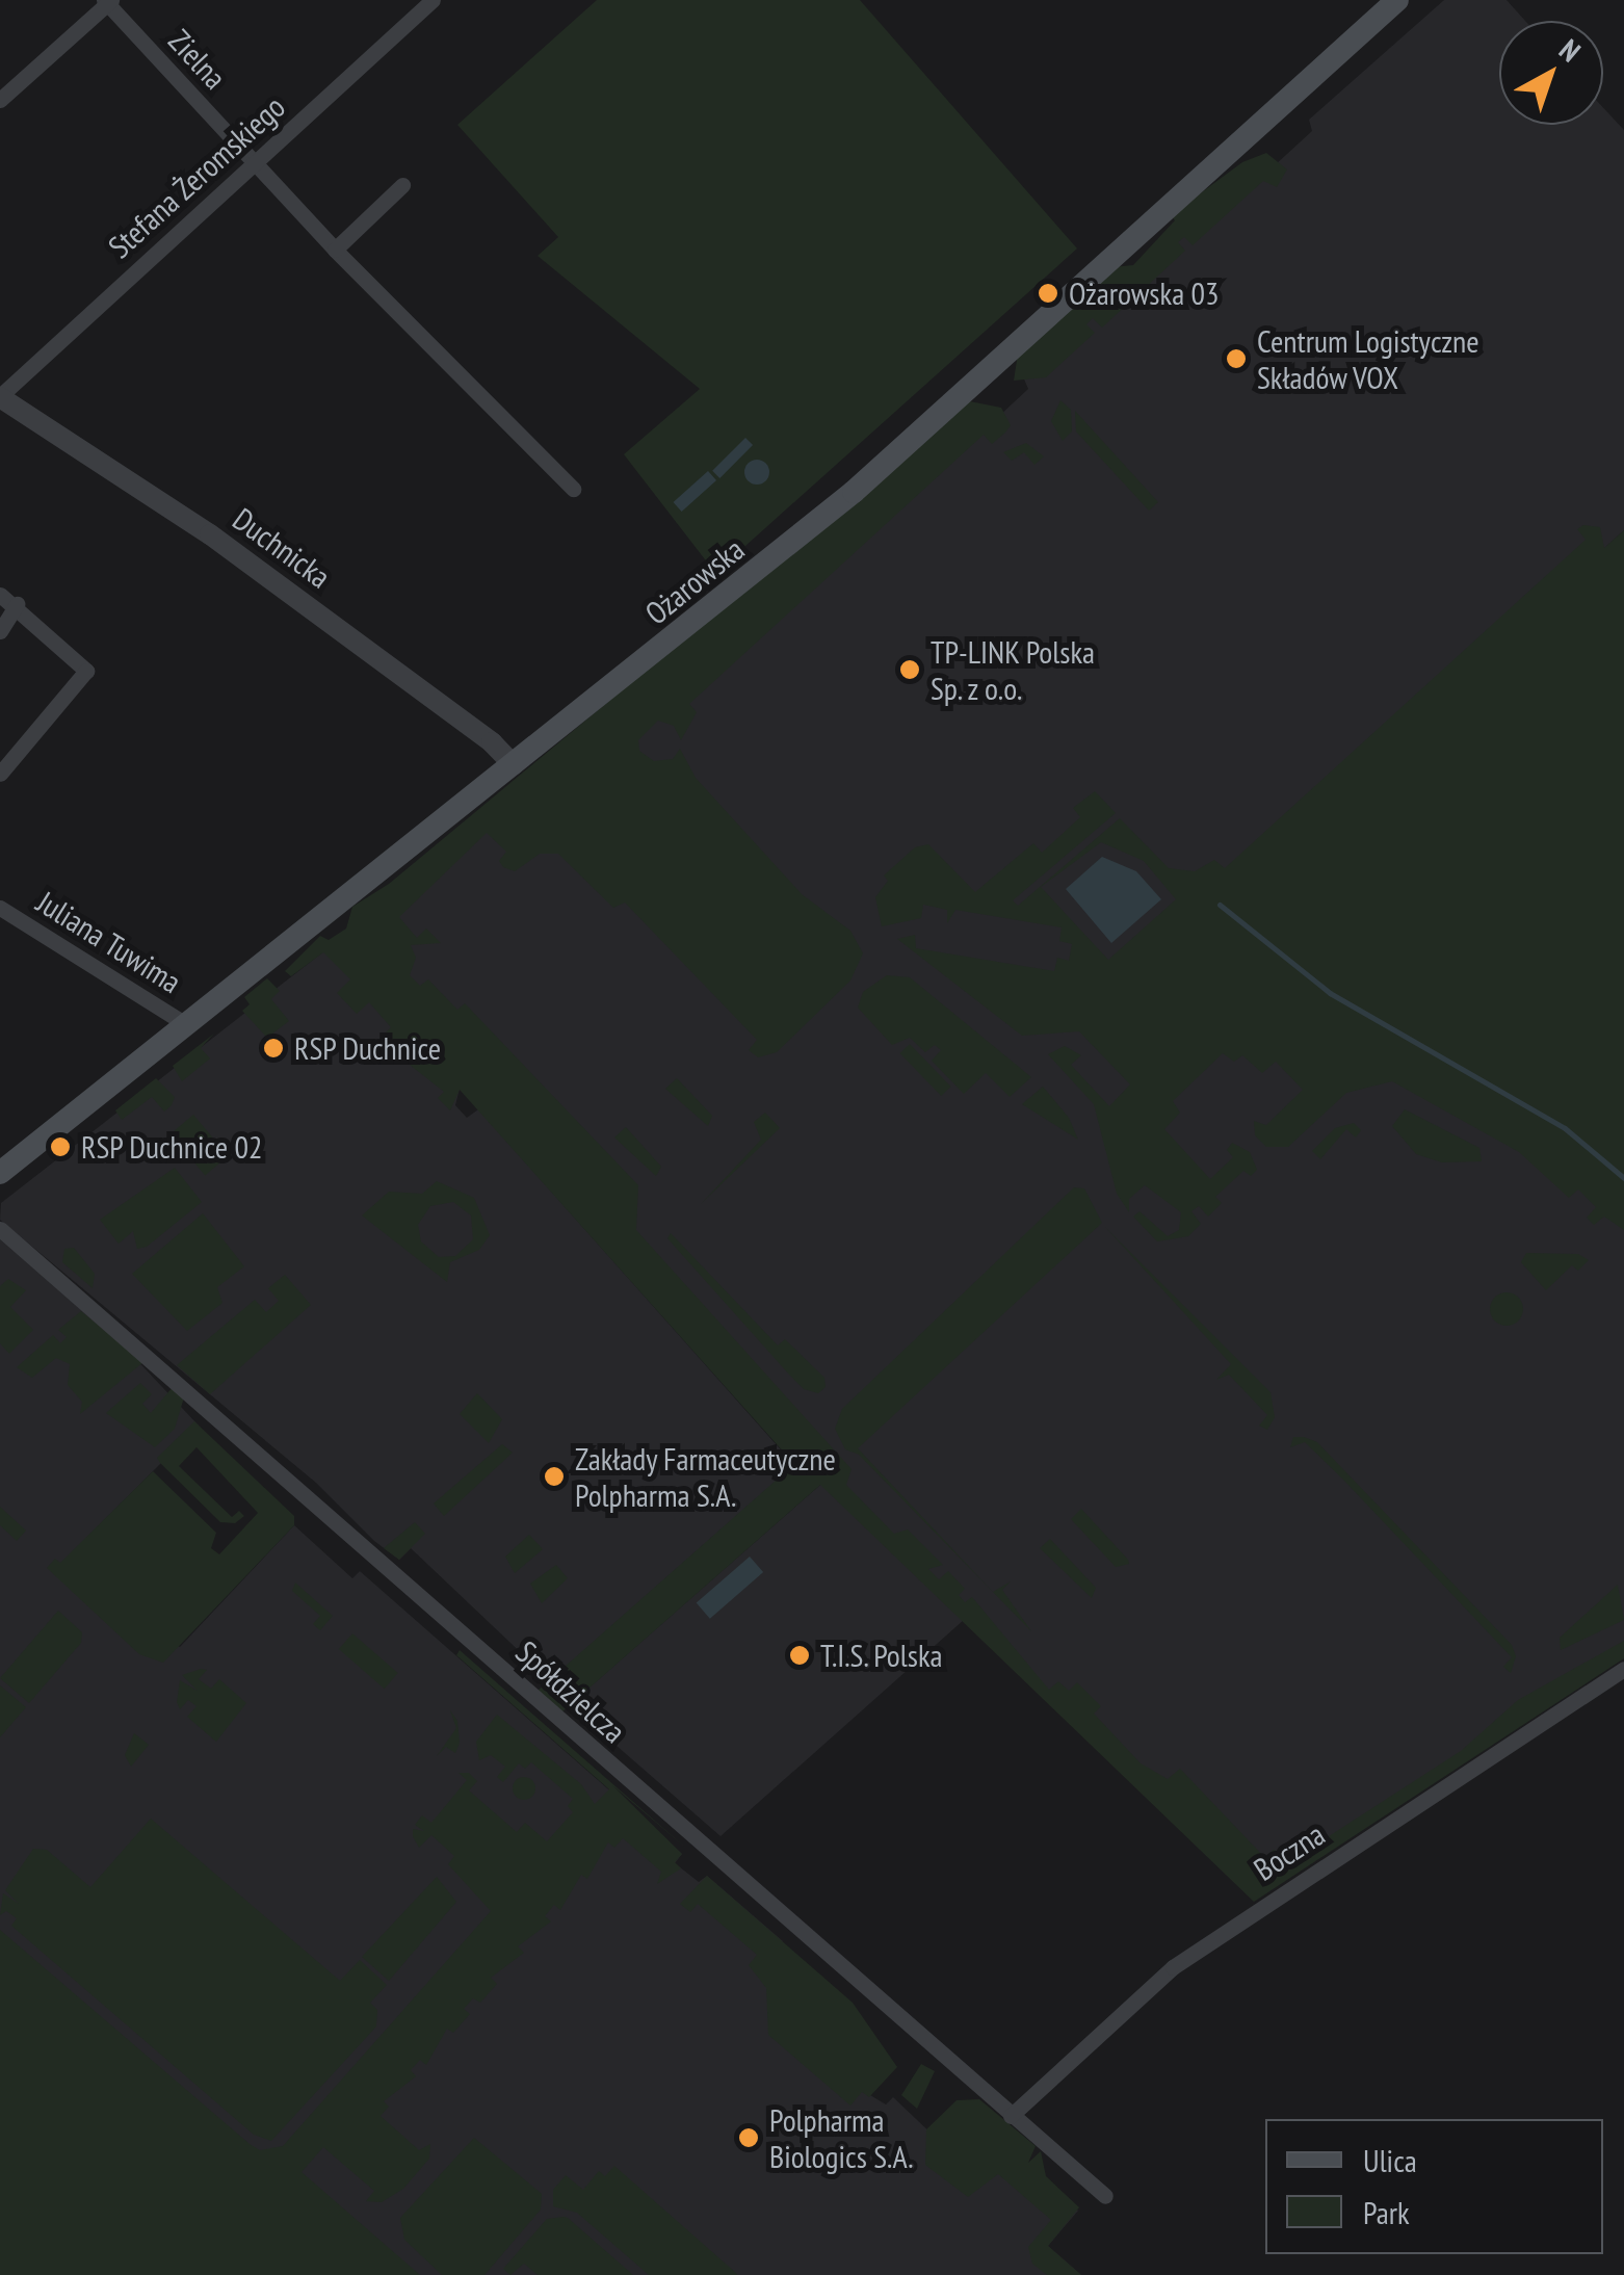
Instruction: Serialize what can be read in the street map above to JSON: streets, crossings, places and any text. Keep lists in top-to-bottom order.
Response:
{
  "streets": {
    "main road": ["Ożarowska"],
    "street": [
      "Zielna",
      "Stefana Żeromskiego",
      "Duchnicka",
      "Juliana Tuwima",
      "Spółdzielcza",
      "Boczna"
    ]
  },
  "crossings": [
    ["Zielna", "Stefana Żeromskiego"],
    ["Stefana Żeromskiego", "Duchnicka"],
    ["Duchnicka", "Ożarowska"],
    ["Ożarowska", "Juliana Tuwima"],
    ["Spółdzielcza", "Boczna"]
  ],
  "places": [
    "Ożarowska 03",
    "Centrum Logistyczne Składów VOX",
    "TP-LINK Polska Sp. z o.o.",
    "RSP Duchnice",
    "RSP Duchnice 02",
    "Zakłady Farmaceutyczne Polpharma S.A.",
    "T.I.S. Polska",
    "Polpharma Biologics S.A."
  ],
  "legend": ["Ulica", "Park"],
  "north": "top right"
}
